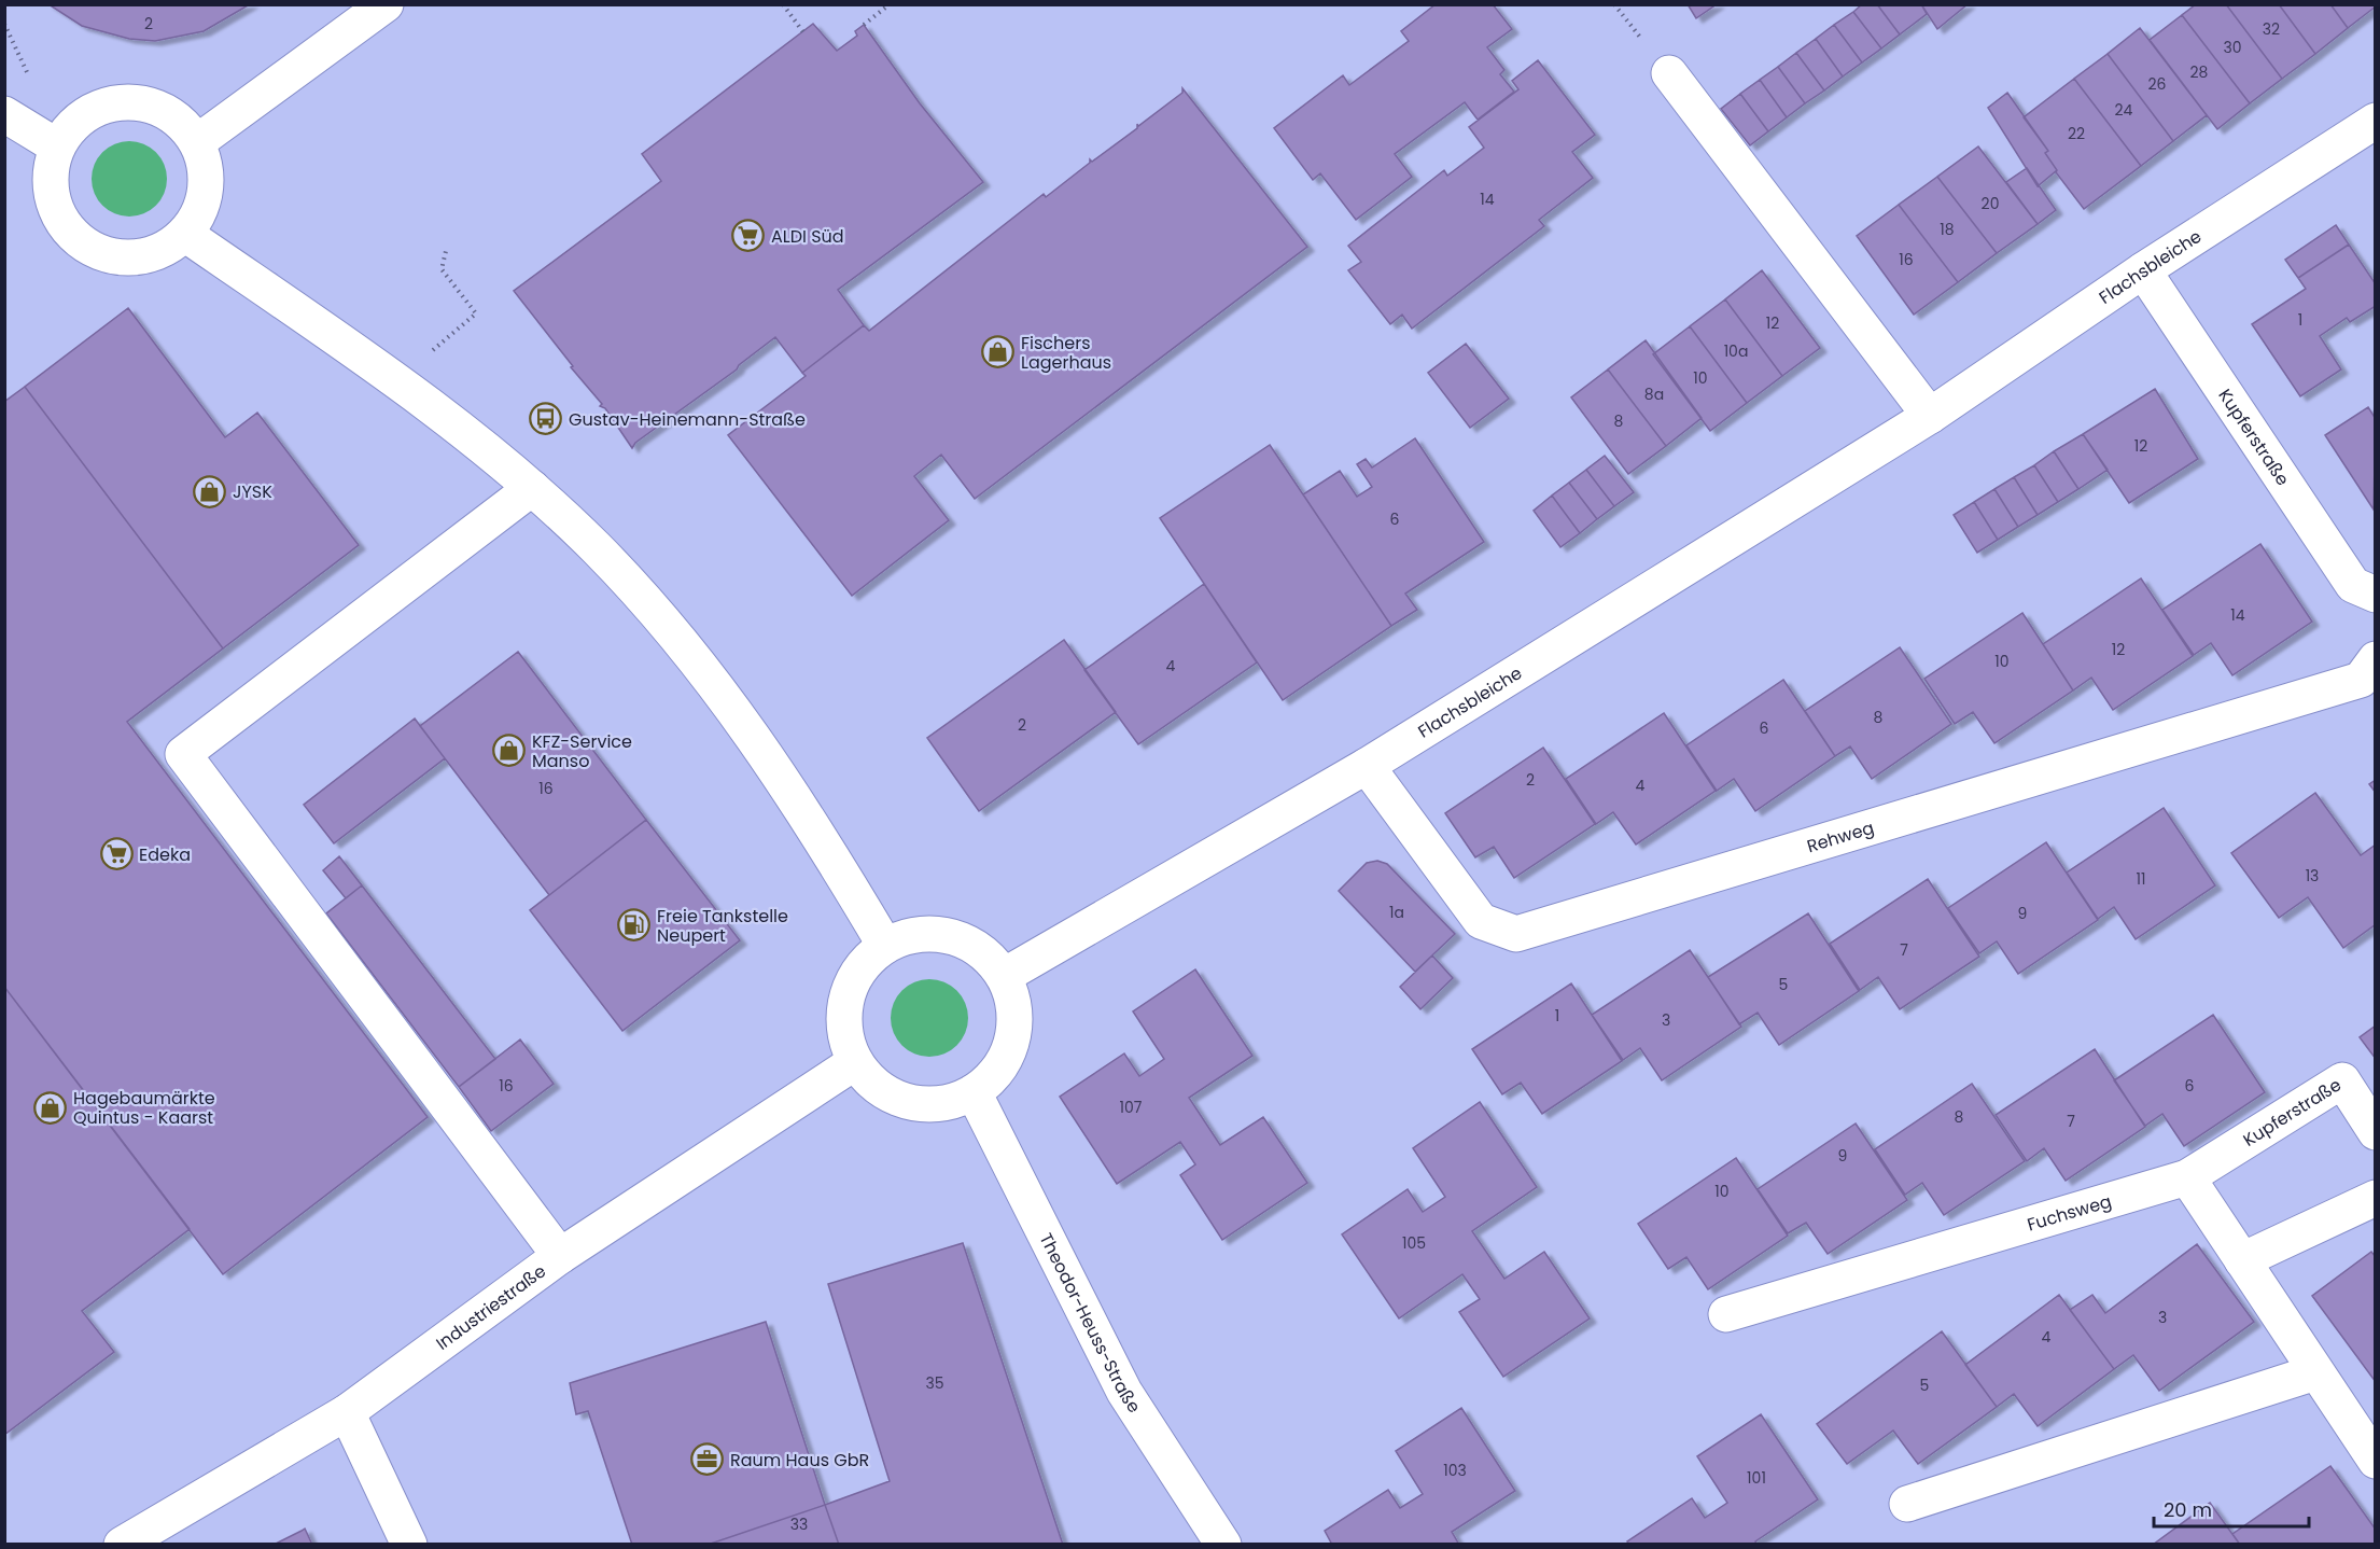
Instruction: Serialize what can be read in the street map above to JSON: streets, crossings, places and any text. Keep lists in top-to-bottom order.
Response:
{
  "streets": {
    "street": [
      "Flachsbleiche",
      "Kupferstraße",
      "Rehweg",
      "Fuchsweg",
      "Industriestraße",
      "Theodor-Heuss-Straße"
    ]
  },
  "crossings": [
    ["Flachsbleiche", "Kupferstraße"],
    ["Flachsbleiche", "Rehweg"],
    ["Flachsbleiche", "Industriestraße"],
    ["Flachsbleiche", "Theodor-Heuss-Straße"],
    ["Kupferstraße", "Fuchsweg"],
    ["Industriestraße", "Theodor-Heuss-Straße"]
  ],
  "places": {
    "supermarket": ["ALDI Süd", "Edeka"],
    "shop": [
      "Fischers Lagerhaus",
      "JYSK",
      "KFZ-Service Manso",
      "Hagebaumärkte Quintus - Kaarst"
    ],
    "bus stop": ["Gustav-Heinemann-Straße"],
    "fuel station": ["Freie Tankstelle Neupert"],
    "office": ["Raum Haus GbR"]
  },
  "house_numbers": [
    "2",
    "32",
    "30",
    "28",
    "26",
    "24",
    "22",
    "14",
    "20",
    "18",
    "16",
    "1",
    "12",
    "10a",
    "10",
    "8a",
    "8",
    "12",
    "6",
    "14",
    "12",
    "10",
    "4",
    "8",
    "2",
    "6",
    "2",
    "4",
    "16",
    "13",
    "11",
    "1a",
    "9",
    "7",
    "5",
    "1",
    "3",
    "16",
    "6",
    "107",
    "8",
    "7",
    "9",
    "10",
    "105",
    "3",
    "4",
    "35",
    "5",
    "103",
    "101",
    "33"
  ],
  "scale_bar": "20 m"
}
